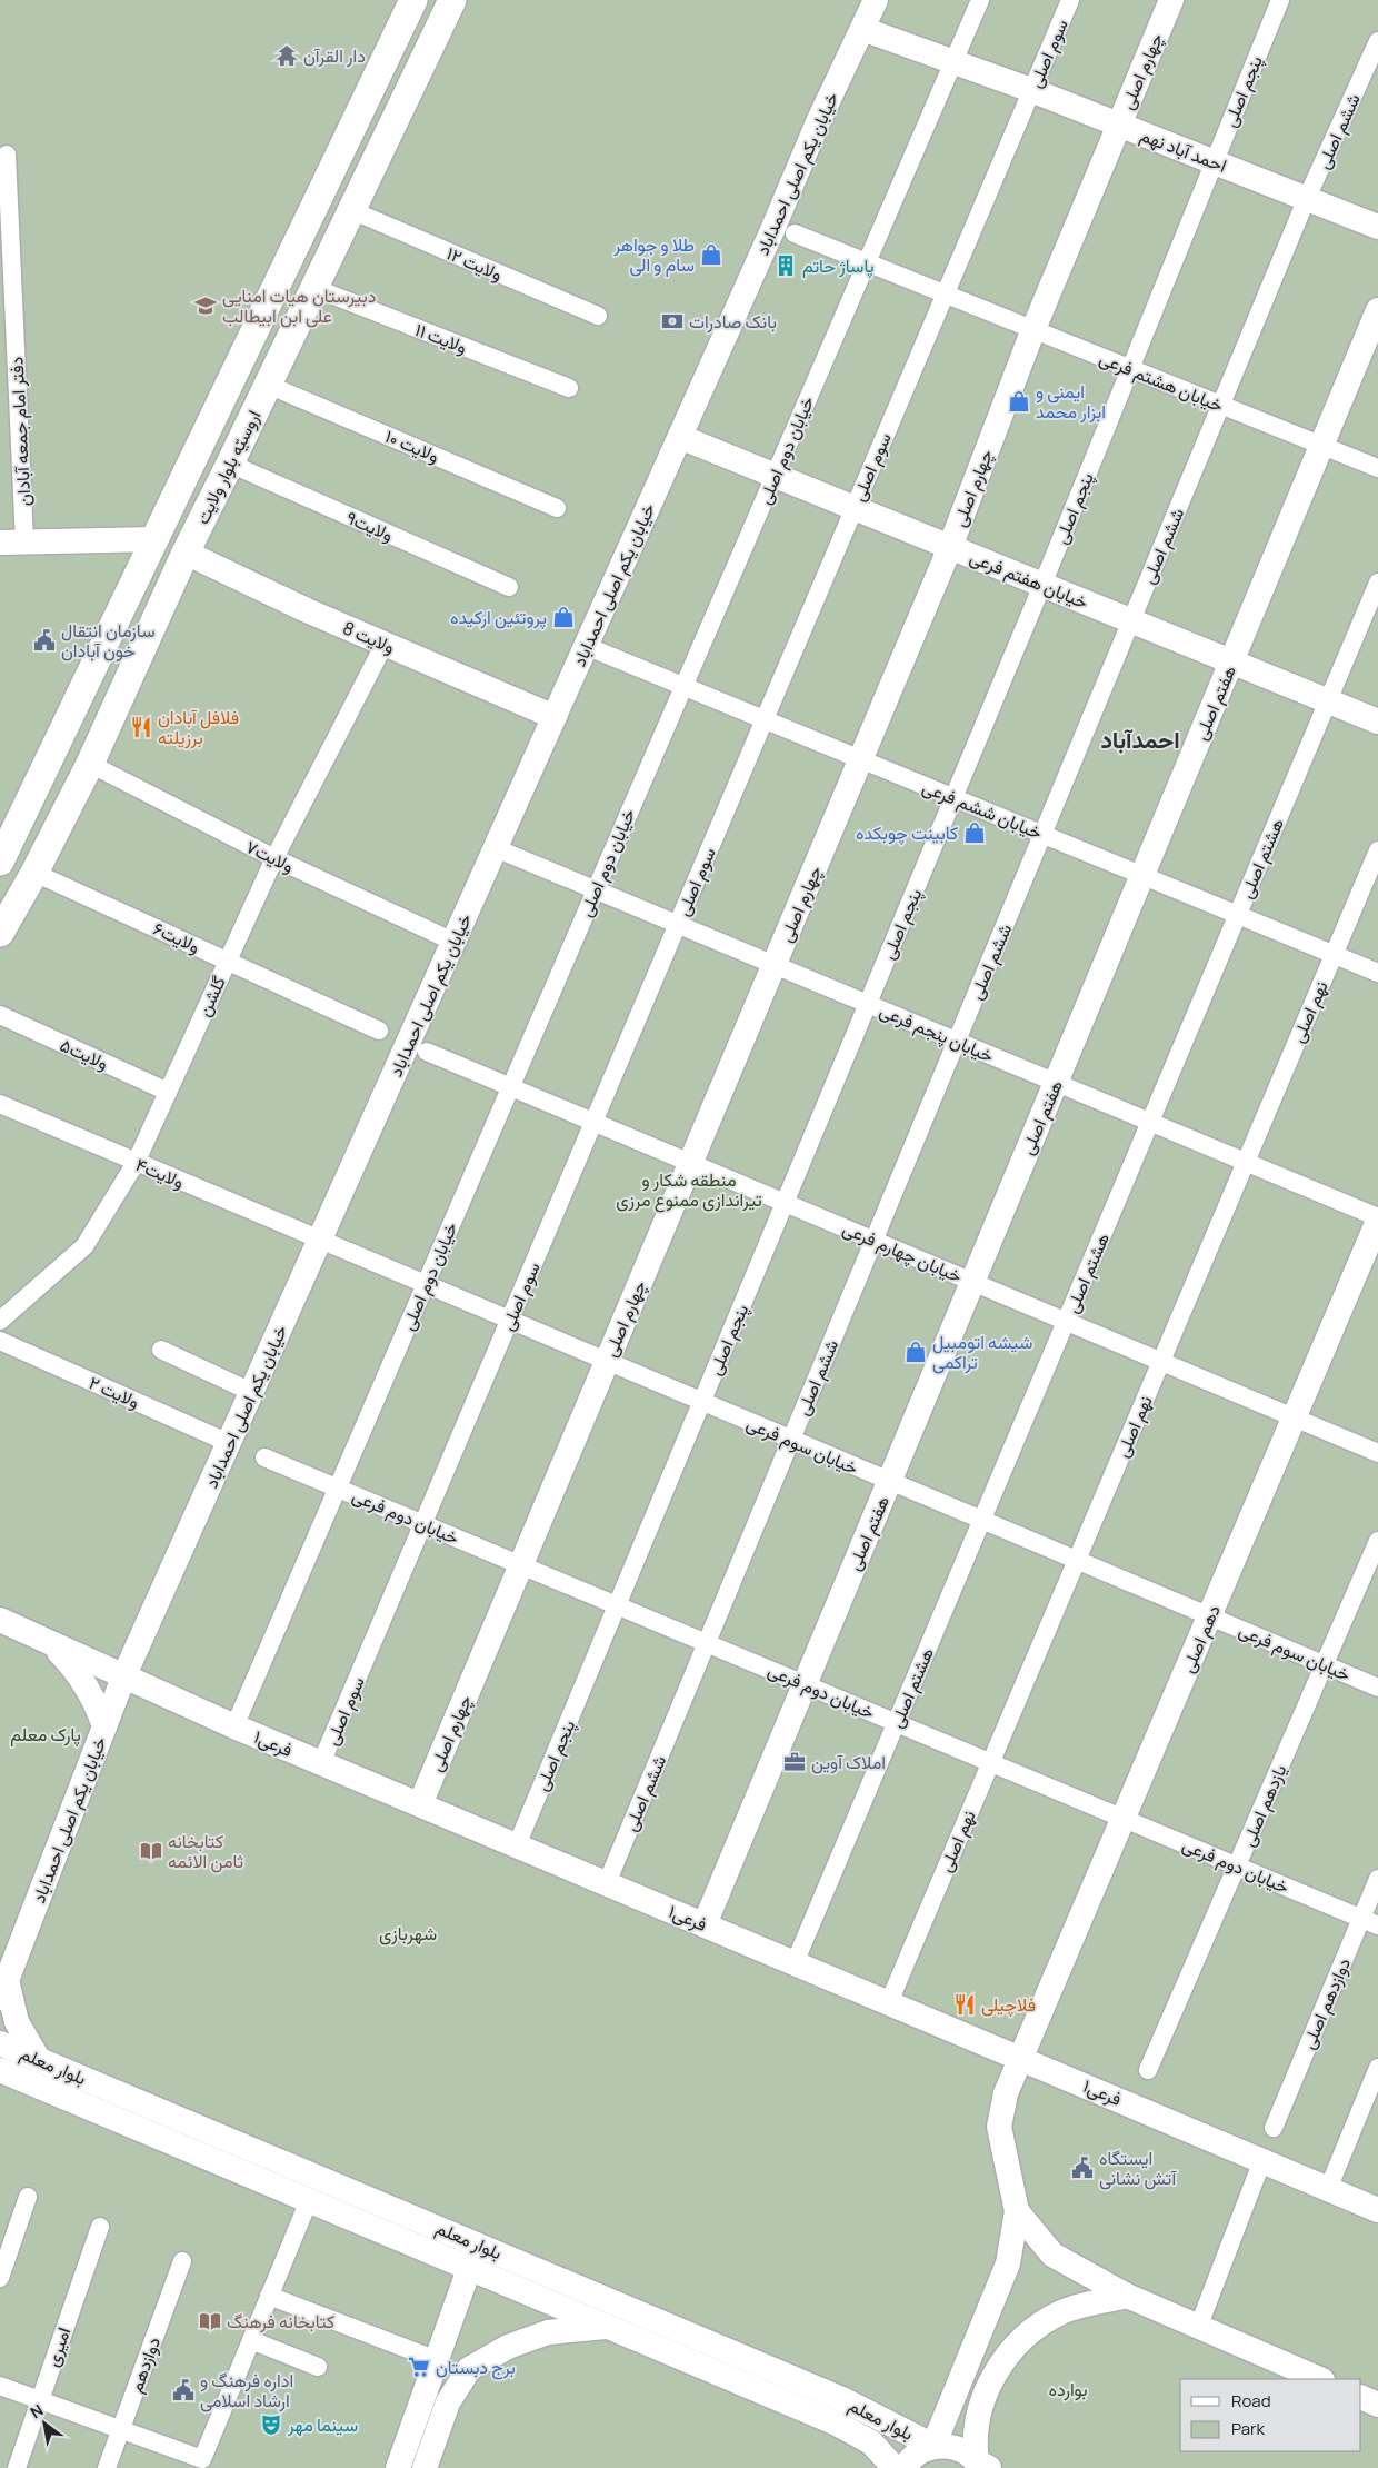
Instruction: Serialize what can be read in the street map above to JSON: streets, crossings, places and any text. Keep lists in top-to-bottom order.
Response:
{
  "streets": {
    "main road": ["اروسیّه بلوار ولایت"],
    "street": [
      "سوم اصلی",
      "چهارم اصلی",
      "پنجم اصلی",
      "ششم اصلی",
      "احمد آباد نهم",
      "خیابان یکم اصلی احمداباد",
      "ولایت ۱۲",
      "ولایت ۱۱",
      "خیابان هشتم فرعی",
      "دفتر امام جمعه آبادان",
      "ولایت ۱۰",
      "خیابان دوم اصلی",
      "ولایت۹",
      "خیابان هفتم فرعی",
      "ولایت 8",
      "هفتم اصلی",
      "خیابان ششم فرعی",
      "ولایت۷",
      "هشتم اصلی",
      "ولایت۶",
      "گلشن",
      "نهم اصلی",
      "خیابان پنجم فرعی",
      "ولایت۵",
      "ولایت۴",
      "خیابان چهارم فرعی",
      "ولایت ۲",
      "خیابان سوم فرعی",
      "خیابان دوم فرعی",
      "دهم اصلی",
      "فرعی۱",
      "یازدهم اصلی",
      "دوازدهم اصلی",
      "بلوار معلم",
      "امیری",
      "دوازدهم"
    ]
  },
  "crossings": [
    ["سوم اصلی", "احمد آباد نهم"],
    ["سوم اصلی", "خیابان هشتم فرعی"],
    ["سوم اصلی", "خیابان هفتم فرعی"],
    ["سوم اصلی", "خیابان ششم فرعی"],
    ["سوم اصلی", "خیابان پنجم فرعی"],
    ["سوم اصلی", "خیابان چهارم فرعی"],
    ["سوم اصلی", "خیابان سوم فرعی"],
    ["سوم اصلی", "خیابان دوم فرعی"],
    ["سوم اصلی", "فرعی۱"],
    ["چهارم اصلی", "احمد آباد نهم"],
    ["چهارم اصلی", "خیابان هشتم فرعی"],
    ["چهارم اصلی", "خیابان هفتم فرعی"],
    ["چهارم اصلی", "خیابان ششم فرعی"],
    ["چهارم اصلی", "خیابان پنجم فرعی"],
    ["چهارم اصلی", "خیابان چهارم فرعی"],
    ["چهارم اصلی", "خیابان سوم فرعی"],
    ["چهارم اصلی", "خیابان دوم فرعی"],
    ["چهارم اصلی", "فرعی۱"],
    ["پنجم اصلی", "احمد آباد نهم"],
    ["پنجم اصلی", "خیابان هشتم فرعی"],
    ["پنجم اصلی", "خیابان هفتم فرعی"],
    ["پنجم اصلی", "خیابان ششم فرعی"],
    ["پنجم اصلی", "خیابان پنجم فرعی"],
    ["پنجم اصلی", "خیابان چهارم فرعی"],
    ["پنجم اصلی", "خیابان سوم فرعی"],
    ["پنجم اصلی", "خیابان دوم فرعی"],
    ["پنجم اصلی", "فرعی۱"],
    ["ششم اصلی", "احمد آباد نهم"],
    ["ششم اصلی", "خیابان هشتم فرعی"],
    ["ششم اصلی", "خیابان هفتم فرعی"],
    ["ششم اصلی", "خیابان ششم فرعی"],
    ["ششم اصلی", "خیابان پنجم فرعی"],
    ["ششم اصلی", "خیابان چهارم فرعی"],
    ["ششم اصلی", "خیابان سوم فرعی"],
    ["ششم اصلی", "خیابان دوم فرعی"],
    ["ششم اصلی", "فرعی۱"],
    ["احمد آباد نهم", "خیابان یکم اصلی احمداباد"],
    ["احمد آباد نهم", "خیابان دوم اصلی"],
    ["خیابان یکم اصلی احمداباد", "خیابان هفتم فرعی"],
    ["خیابان یکم اصلی احمداباد", "ولایت 8"],
    ["خیابان یکم اصلی احمداباد", "خیابان ششم فرعی"],
    ["خیابان یکم اصلی احمداباد", "ولایت۷"],
    ["خیابان یکم اصلی احمداباد", "خیابان پنجم فرعی"],
    ["خیابان یکم اصلی احمداباد", "ولایت۴"],
    ["خیابان یکم اصلی احمداباد", "ولایت ۲"],
    ["خیابان یکم اصلی احمداباد", "خیابان سوم فرعی"],
    ["خیابان یکم اصلی احمداباد", "فرعی۱"],
    ["ولایت ۱۲", "اروسیّه بلوار ولایت"],
    ["ولایت ۱۱", "اروسیّه بلوار ولایت"],
    ["خیابان هشتم فرعی", "خیابان دوم اصلی"],
    ["خیابان هشتم فرعی", "هفتم اصلی"],
    ["ولایت ۱۰", "اروسیّه بلوار ولایت"],
    ["خیابان دوم اصلی", "خیابان هفتم فرعی"],
    ["خیابان دوم اصلی", "خیابان ششم فرعی"],
    ["خیابان دوم اصلی", "خیابان پنجم فرعی"],
    ["خیابان دوم اصلی", "خیابان چهارم فرعی"],
    ["خیابان دوم اصلی", "خیابان سوم فرعی"],
    ["خیابان دوم اصلی", "خیابان دوم فرعی"],
    ["خیابان دوم اصلی", "فرعی۱"],
    ["اروسیّه بلوار ولایت", "ولایت۹"],
    ["اروسیّه بلوار ولایت", "ولایت 8"],
    ["اروسیّه بلوار ولایت", "ولایت۷"],
    ["اروسیّه بلوار ولایت", "ولایت۶"],
    ["خیابان هفتم فرعی", "هفتم اصلی"],
    ["خیابان هفتم فرعی", "هشتم اصلی"],
    ["ولایت 8", "گلشن"],
    ["هفتم اصلی", "خیابان ششم فرعی"],
    ["هفتم اصلی", "خیابان پنجم فرعی"],
    ["هفتم اصلی", "خیابان چهارم فرعی"],
    ["هفتم اصلی", "خیابان سوم فرعی"],
    ["هفتم اصلی", "خیابان دوم فرعی"],
    ["هفتم اصلی", "فرعی۱"],
    ["خیابان ششم فرعی", "هشتم اصلی"],
    ["خیابان ششم فرعی", "نهم اصلی"],
    ["ولایت۷", "گلشن"],
    ["هشتم اصلی", "خیابان پنجم فرعی"],
    ["هشتم اصلی", "خیابان چهارم فرعی"],
    ["هشتم اصلی", "خیابان سوم فرعی"],
    ["هشتم اصلی", "خیابان دوم فرعی"],
    ["هشتم اصلی", "فرعی۱"],
    ["ولایت۶", "گلشن"],
    ["گلشن", "ولایت۵"],
    ["گلشن", "ولایت۴"],
    ["نهم اصلی", "خیابان پنجم فرعی"],
    ["نهم اصلی", "خیابان چهارم فرعی"],
    ["نهم اصلی", "خیابان سوم فرعی"],
    ["نهم اصلی", "خیابان دوم فرعی"],
    ["نهم اصلی", "فرعی۱"],
    ["خیابان پنجم فرعی", "دهم اصلی"],
    ["ولایت۴", "خیابان سوم فرعی"],
    ["خیابان چهارم فرعی", "دهم اصلی"],
    ["خیابان سوم فرعی", "دهم اصلی"],
    ["خیابان سوم فرعی", "یازدهم اصلی"],
    ["خیابان دوم فرعی", "دهم اصلی"],
    ["خیابان دوم فرعی", "یازدهم اصلی"],
    ["خیابان دوم فرعی", "دوازدهم اصلی"],
    ["دهم اصلی", "فرعی۱"]
  ],
  "districts": ["احمدآباد"],
  "parks": [
    "منطقه شکار و تیراندازی ممنوع مرزی",
    "پارک معلم",
    "شهربازی",
    "بوارده"
  ],
  "places": {
    "temple": ["دار القرآن"],
    "shop": [
      "طلا و جواهر سام و الی",
      "ایمنی و ابزار محمد",
      "پروتئین ارکیده",
      "كابينت چوبكده",
      "شیشه اتومبیل تراکمی"
    ],
    "building": ["پاساژ حاتم"],
    "school or university": ["دبیرستان هیات امنایی علی ابن ابیطالب"],
    "bank": ["بانک صادرات"],
    "public building": ["سازمان انتقال خون آبادان", "ایستگاه آتش نشانی", "اداره فرهنگ و ارشاد اسلامی"],
    "restaurant": ["فلافل آبادان برزیلته", "فلاچیلی"],
    "office": ["املاک آوین"],
    "library": ["کتابخانه ثامن الائمه", "کتابخانه فرهنگ"],
    "supermarket": ["برج دبستان"],
    "theatre": ["سینما مهر"]
  },
  "legend": ["Road", "Park"],
  "north": "top left"
}
